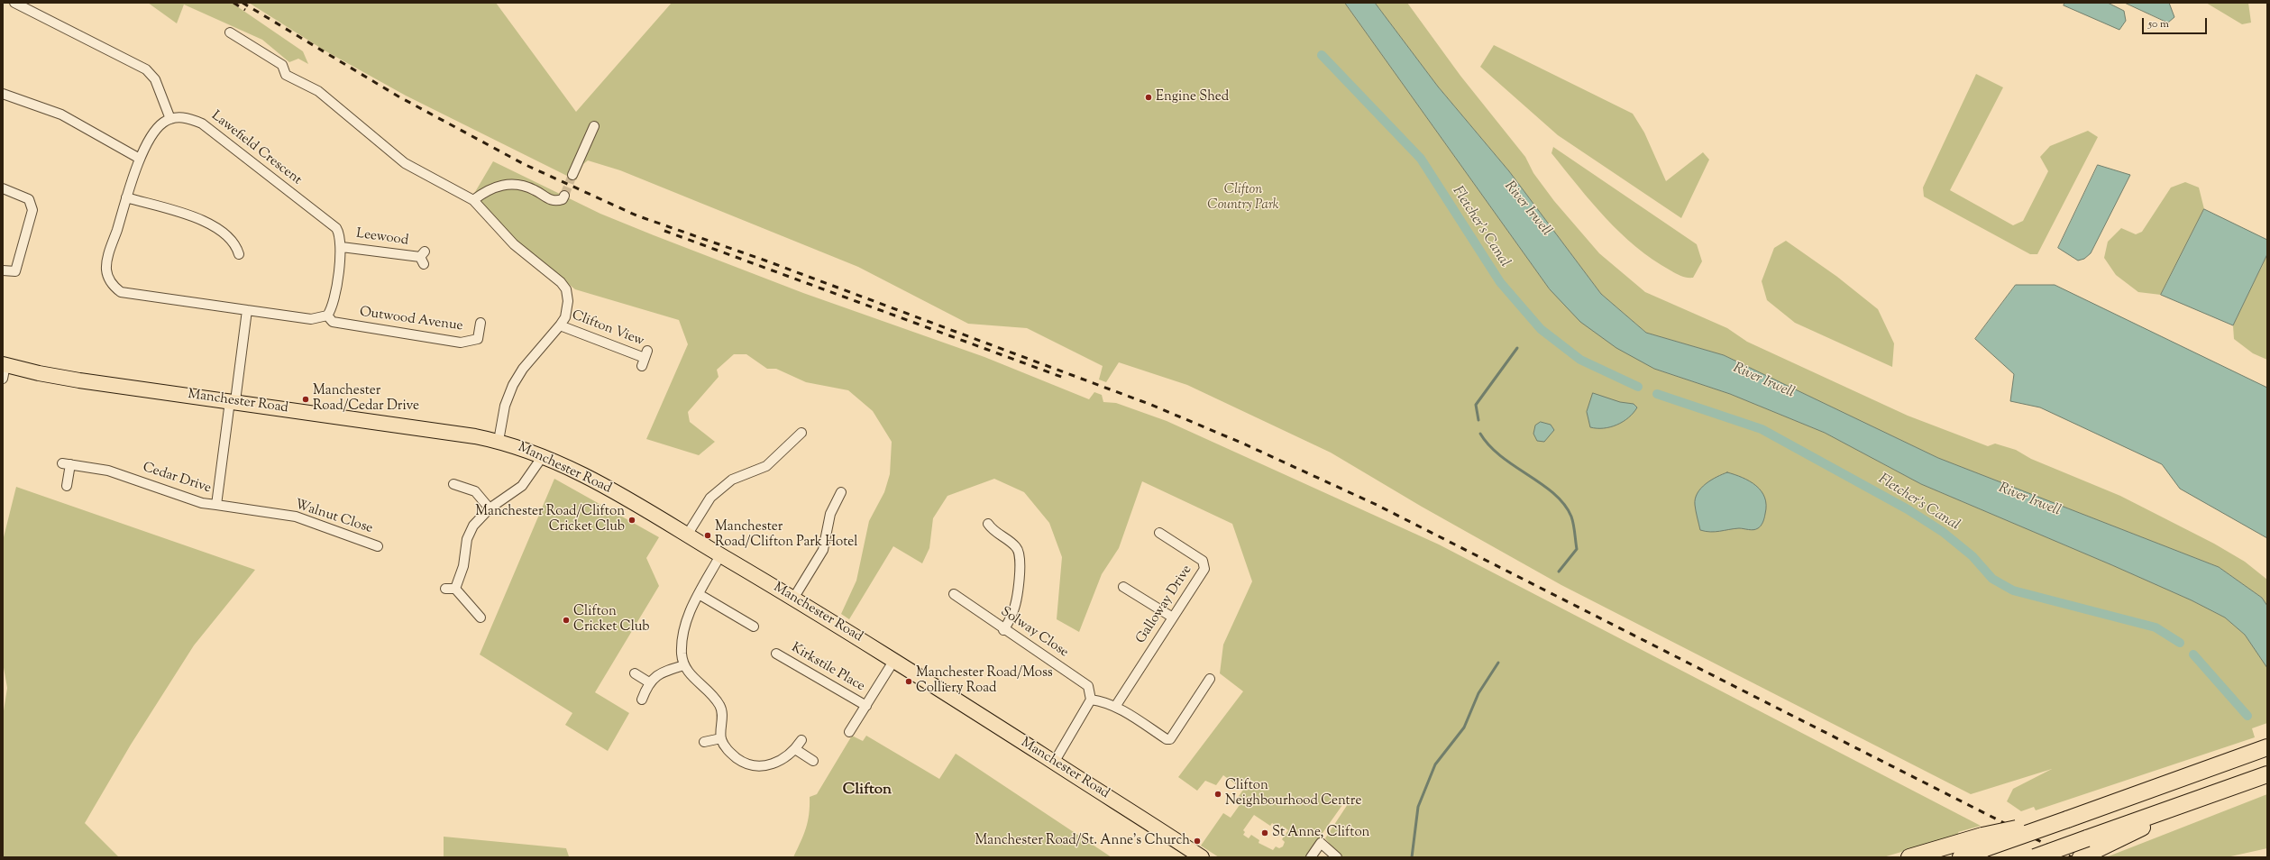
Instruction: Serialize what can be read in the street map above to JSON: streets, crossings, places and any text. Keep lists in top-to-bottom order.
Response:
{
  "streets": {
    "main road": ["Manchester Road"],
    "street": [
      "Lawefield Crescent",
      "Leewood",
      "Outwood Avenue",
      "Clifton View",
      "Cedar Drive",
      "Walnut Close",
      "Galloway Drive",
      "Solway Close",
      "Kirkstile Place"
    ]
  },
  "crossings": [
    ["Lawefield Crescent", "Leewood"],
    ["Lawefield Crescent", "Outwood Avenue"],
    ["Manchester Road", "Cedar Drive"],
    ["Cedar Drive", "Walnut Close"]
  ],
  "districts": ["Clifton"],
  "water": ["River Irwell", "Fletcher's Canal"],
  "parks": ["Clifton Country Park"],
  "places": [
    "Engine Shed",
    "Manchester Road/Cedar Drive",
    "Manchester Road/Clifton Cricket Club",
    "Manchester Road/Clifton Park Hotel",
    "Clifton Cricket Club",
    "Manchester Road/Moss Colliery Road",
    "Clifton Neighbourhood Centre",
    "St Anne, Clifton",
    "Manchester Road/St. Anne's Church"
  ],
  "scale_bar": "50 m"
}
